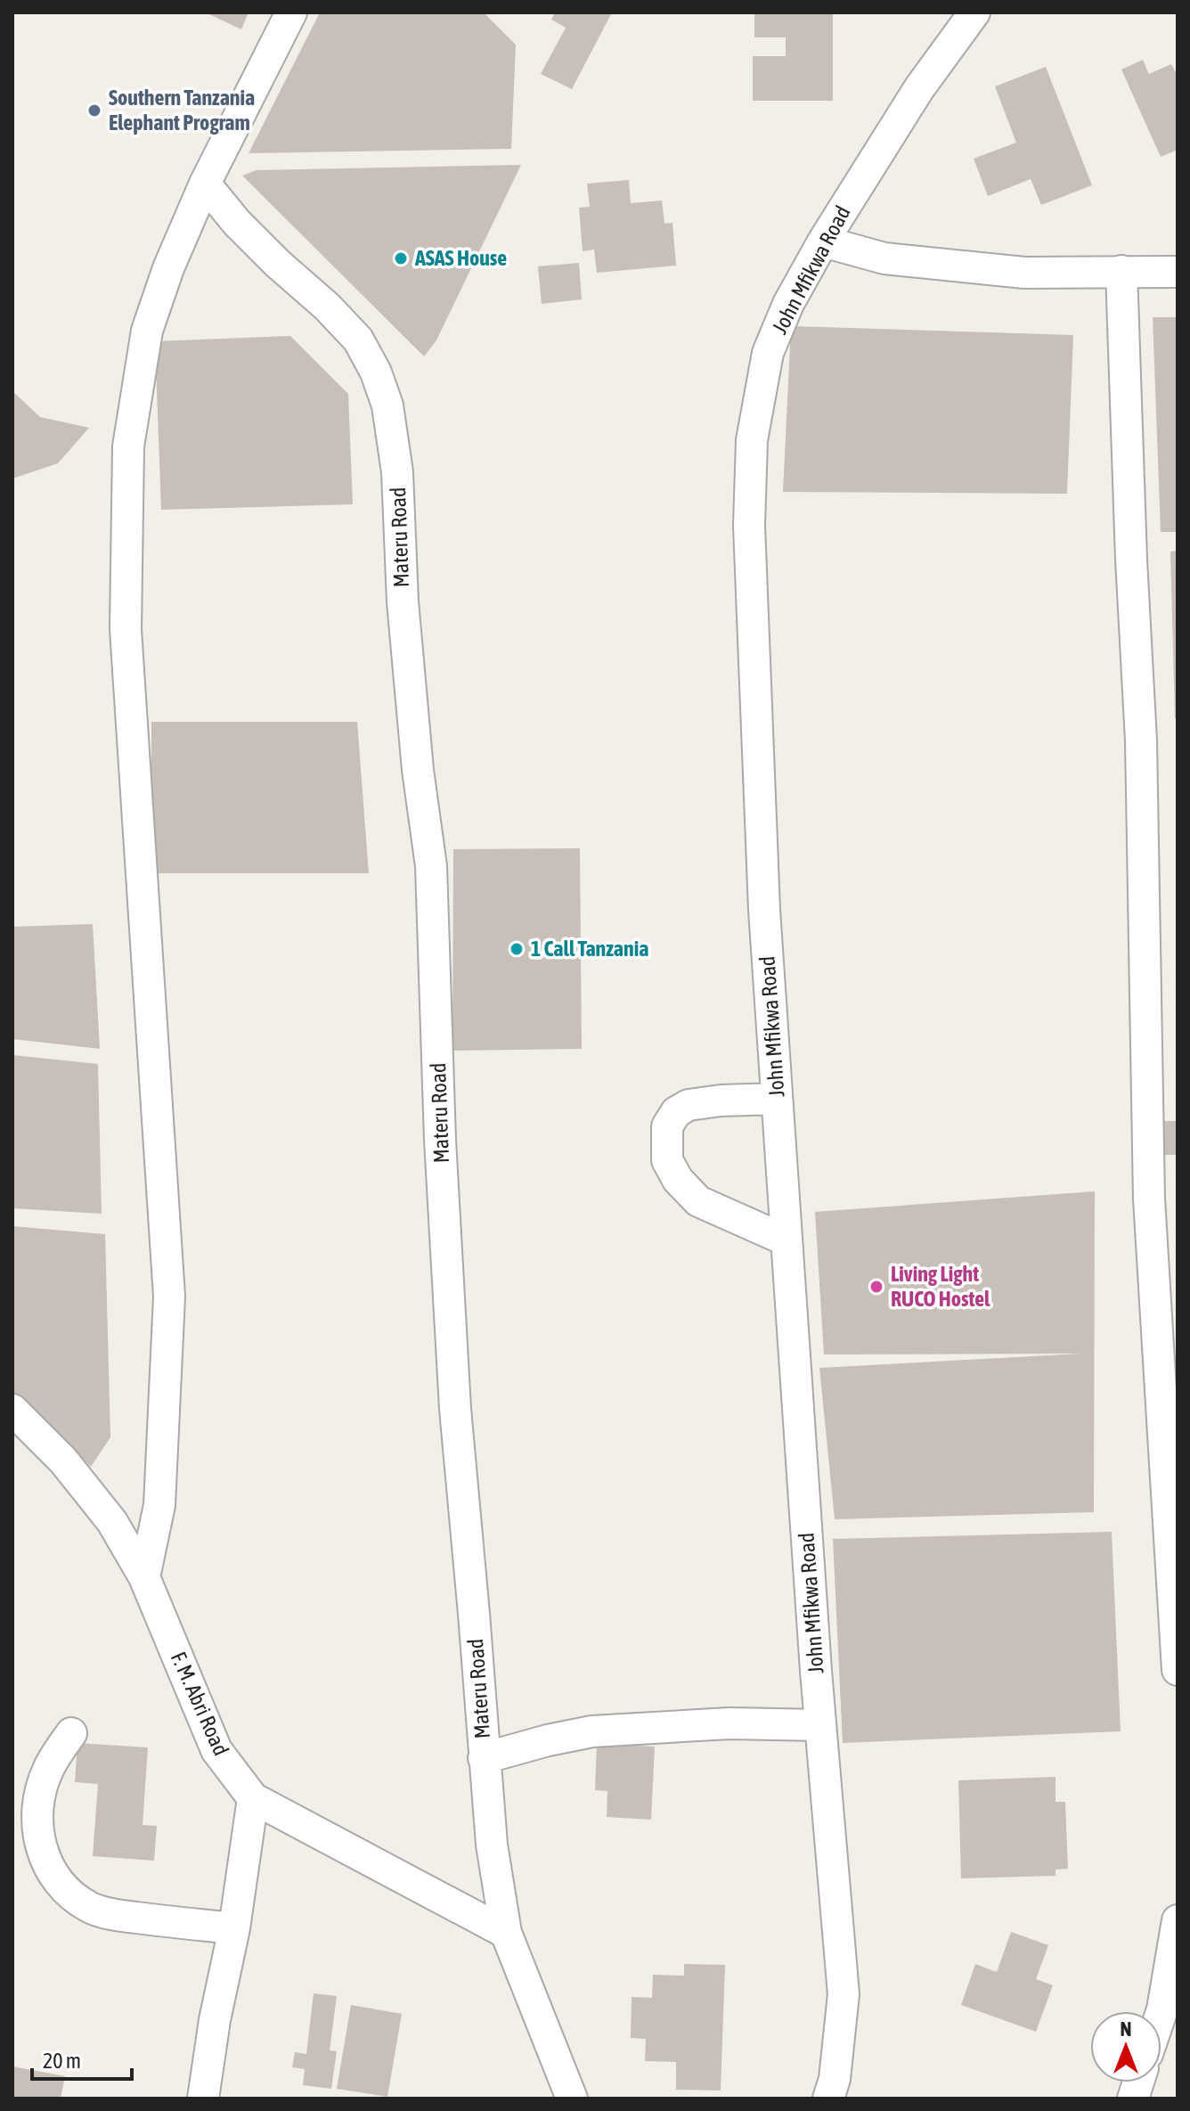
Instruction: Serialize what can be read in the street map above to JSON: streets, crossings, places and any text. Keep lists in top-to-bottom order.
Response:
{
  "streets": {
    "street": ["John Mfikwa Road", "Materu Road", "F. M. Abri Road"]
  },
  "crossings": [
    ["Materu Road", "F. M. Abri Road"]
  ],
  "places": [
    "Southern Tanzania Elephant Program",
    "ASAS House",
    "1 Call Tanzania",
    "Living Light RUCO Hostel"
  ],
  "scale_bar": "20 m",
  "north": "top"
}
